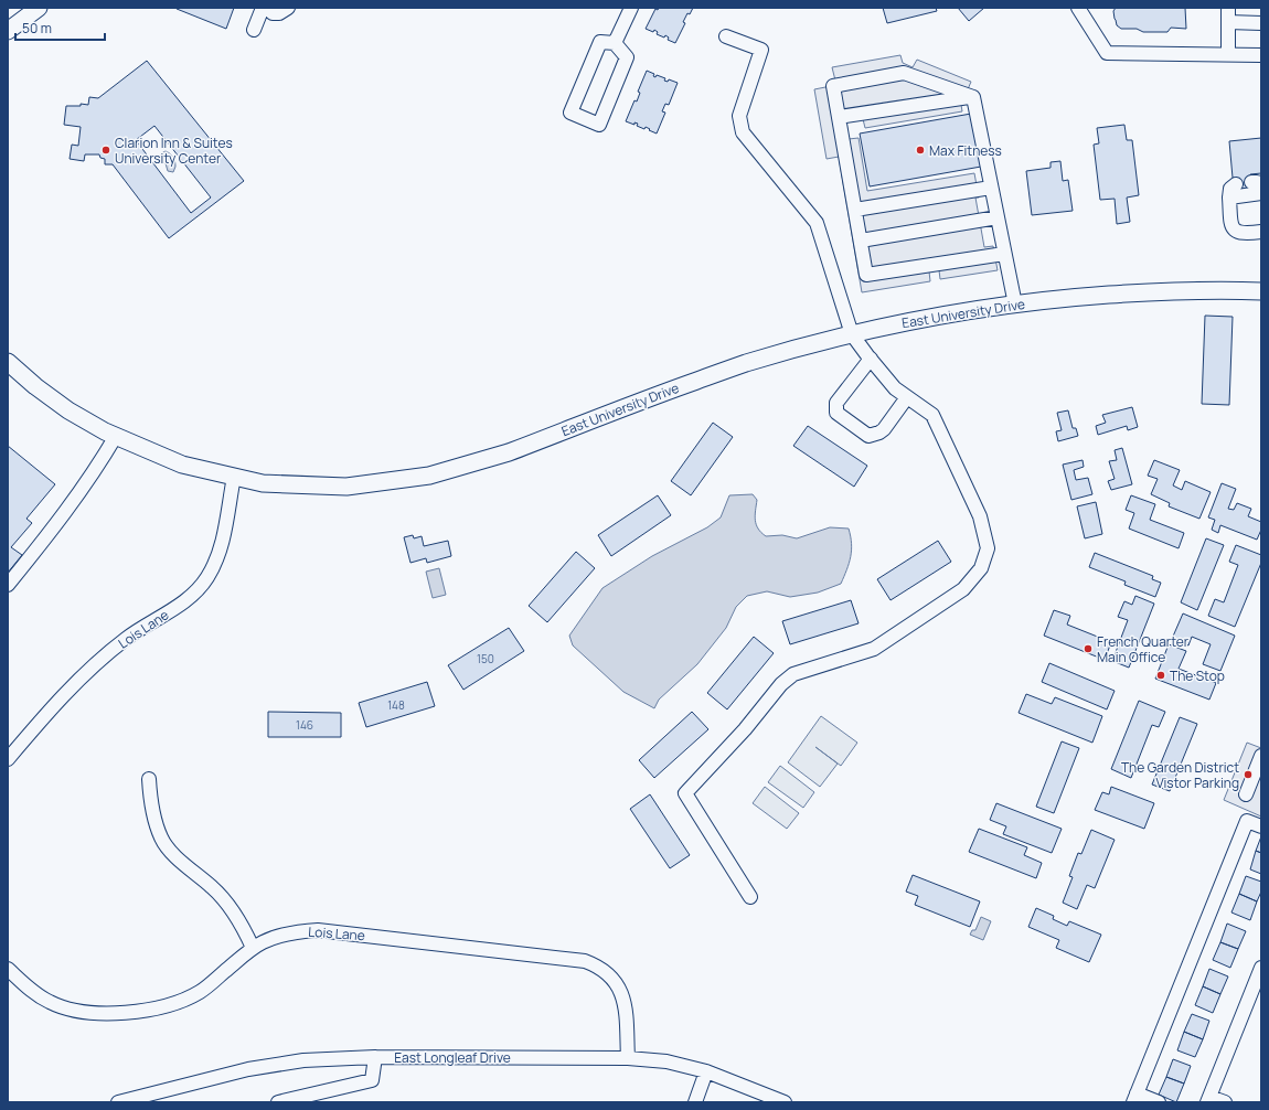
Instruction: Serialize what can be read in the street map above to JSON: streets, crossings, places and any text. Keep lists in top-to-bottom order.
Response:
{
  "streets": {
    "main road": ["East University Drive"],
    "street": ["Lois Lane", "East Longleaf Drive"]
  },
  "crossings": [
    ["East University Drive", "Lois Lane"],
    ["Lois Lane", "East Longleaf Drive"]
  ],
  "places": [
    "Clarion Inn & Suites University Center",
    "Max Fitness",
    "French Quarter Main Office",
    "The Stop",
    "The Garden District Vistor Parking"
  ],
  "house_numbers": ["150", "148", "146"],
  "scale_bar": "50 m"
}
